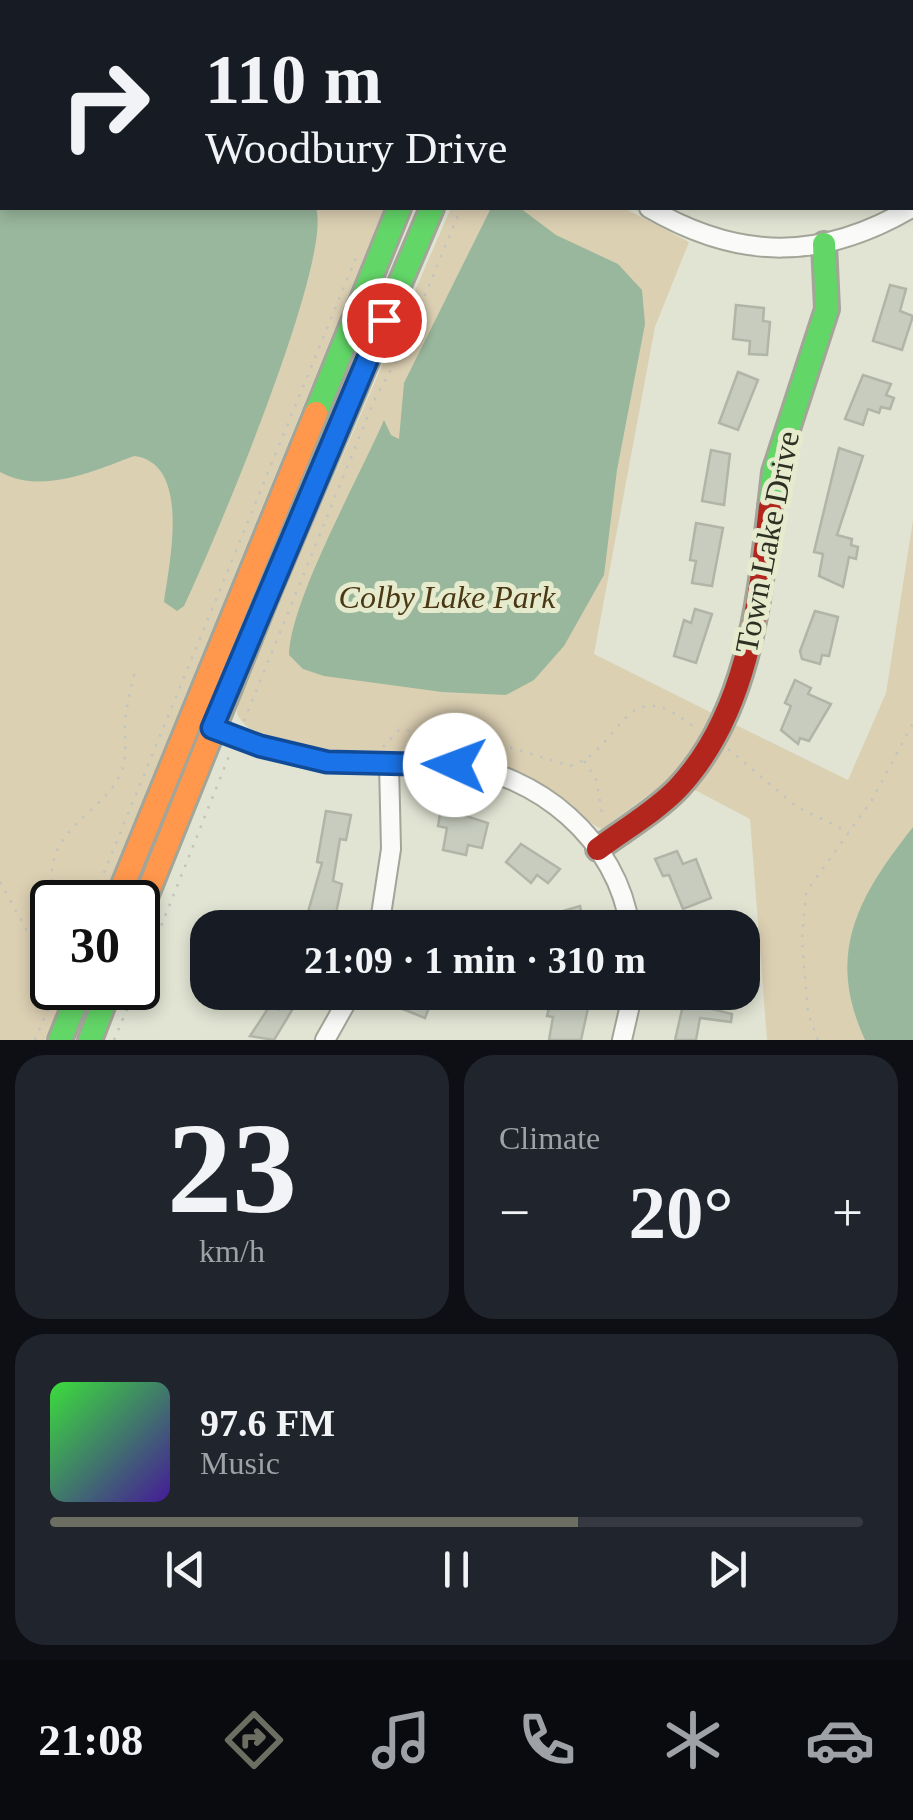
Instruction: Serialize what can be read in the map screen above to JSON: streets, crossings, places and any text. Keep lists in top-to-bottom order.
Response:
{
  "streets": {
    "main road": ["Town Lake Drive"]
  },
  "parks": ["Colby Lake Park"],
  "page": {
    "turn": ["110 m", "Woodbury Drive"],
    "limit": "30",
    "trip": "21:09 · 1 min · 310 m",
    "tile": [
      ["23", "km/h"],
      "Climate"
    ],
    "heat": ["−", "20°", "+"],
    "song": ["97.6 FM", "Music"],
    "tabs": "21:08"
  }
}
